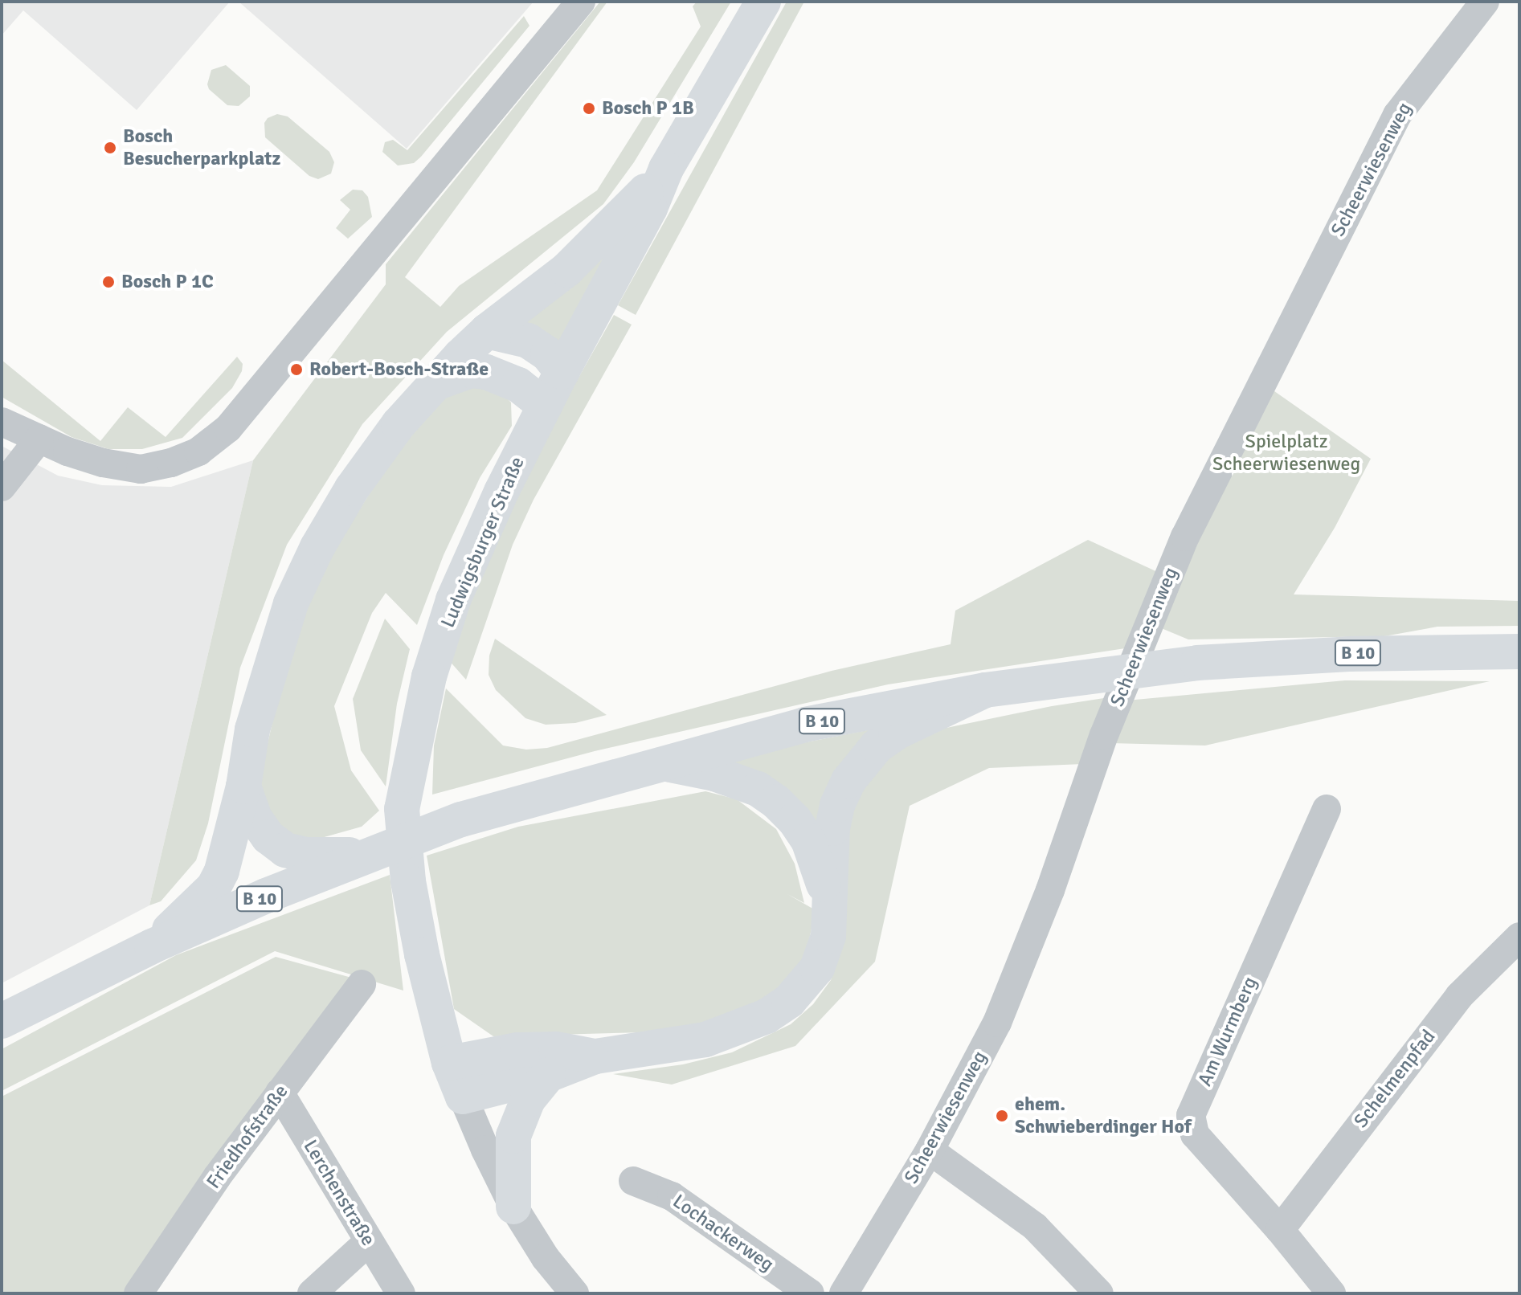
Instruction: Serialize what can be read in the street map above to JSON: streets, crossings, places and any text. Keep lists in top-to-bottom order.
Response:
{
  "streets": {
    "main road": ["Ludwigsburger Straße", "B 10"],
    "street": [
      "Scheerwiesenweg",
      "Am Wurmberg",
      "Schelmenpfad",
      "Friedhofstraße",
      "Lerchenstraße",
      "Lochackerweg"
    ]
  },
  "crossings": [
    ["Am Wurmberg", "Schelmenpfad"],
    ["Friedhofstraße", "Lerchenstraße"]
  ],
  "parks": ["Spielplatz Scheerwiesenweg"],
  "places": [
    "Bosch P 1B",
    "Bosch Besucherparkplatz",
    "Bosch P 1C",
    "Robert-Bosch-Straße",
    "ehem. Schwieberdinger Hof"
  ]
}
